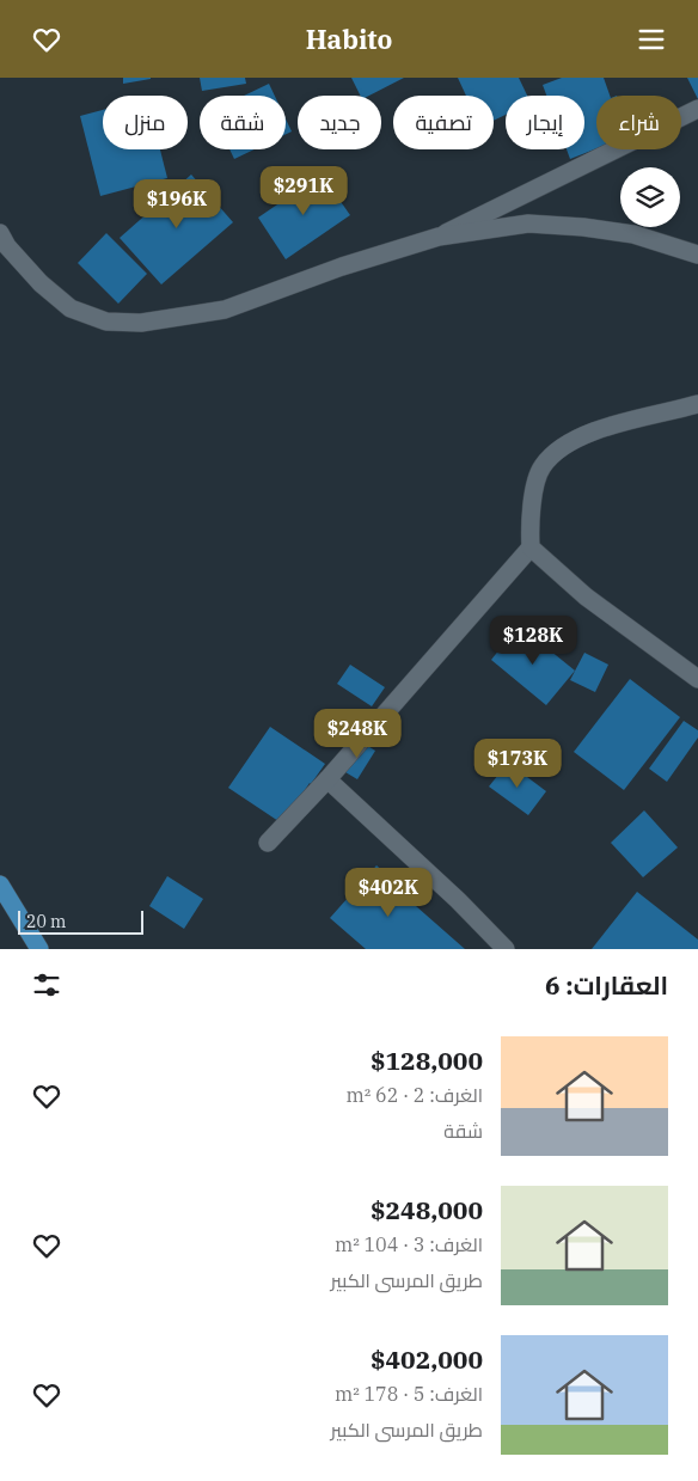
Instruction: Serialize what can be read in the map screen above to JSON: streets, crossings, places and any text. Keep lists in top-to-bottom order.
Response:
{
  "scale_bar": "20 m",
  "page": {
    "header": "Habito",
    "chip": [
      "شراء",
      "إيجار",
      "تصفية",
      "جديد",
      "شقة",
      "منزل"
    ],
    "price": [
      "$291K",
      "$196K",
      "$128K",
      "$248K",
      "$173K",
      "$402K"
    ],
    "scale": "20 m",
    "heading": "العقارات: 6",
    "list": [
      {
        "name": "$128,000",
        "note": "الغرف: 2 · 62 m² · شقة"
      },
      {
        "name": "$248,000",
        "note": "الغرف: 3 · 104 m² · طريق المرسى الكبير"
      },
      {
        "name": "$402,000",
        "note": "الغرف: 5 · 178 m² · طريق المرسى الكبير"
      }
    ]
  }
}
